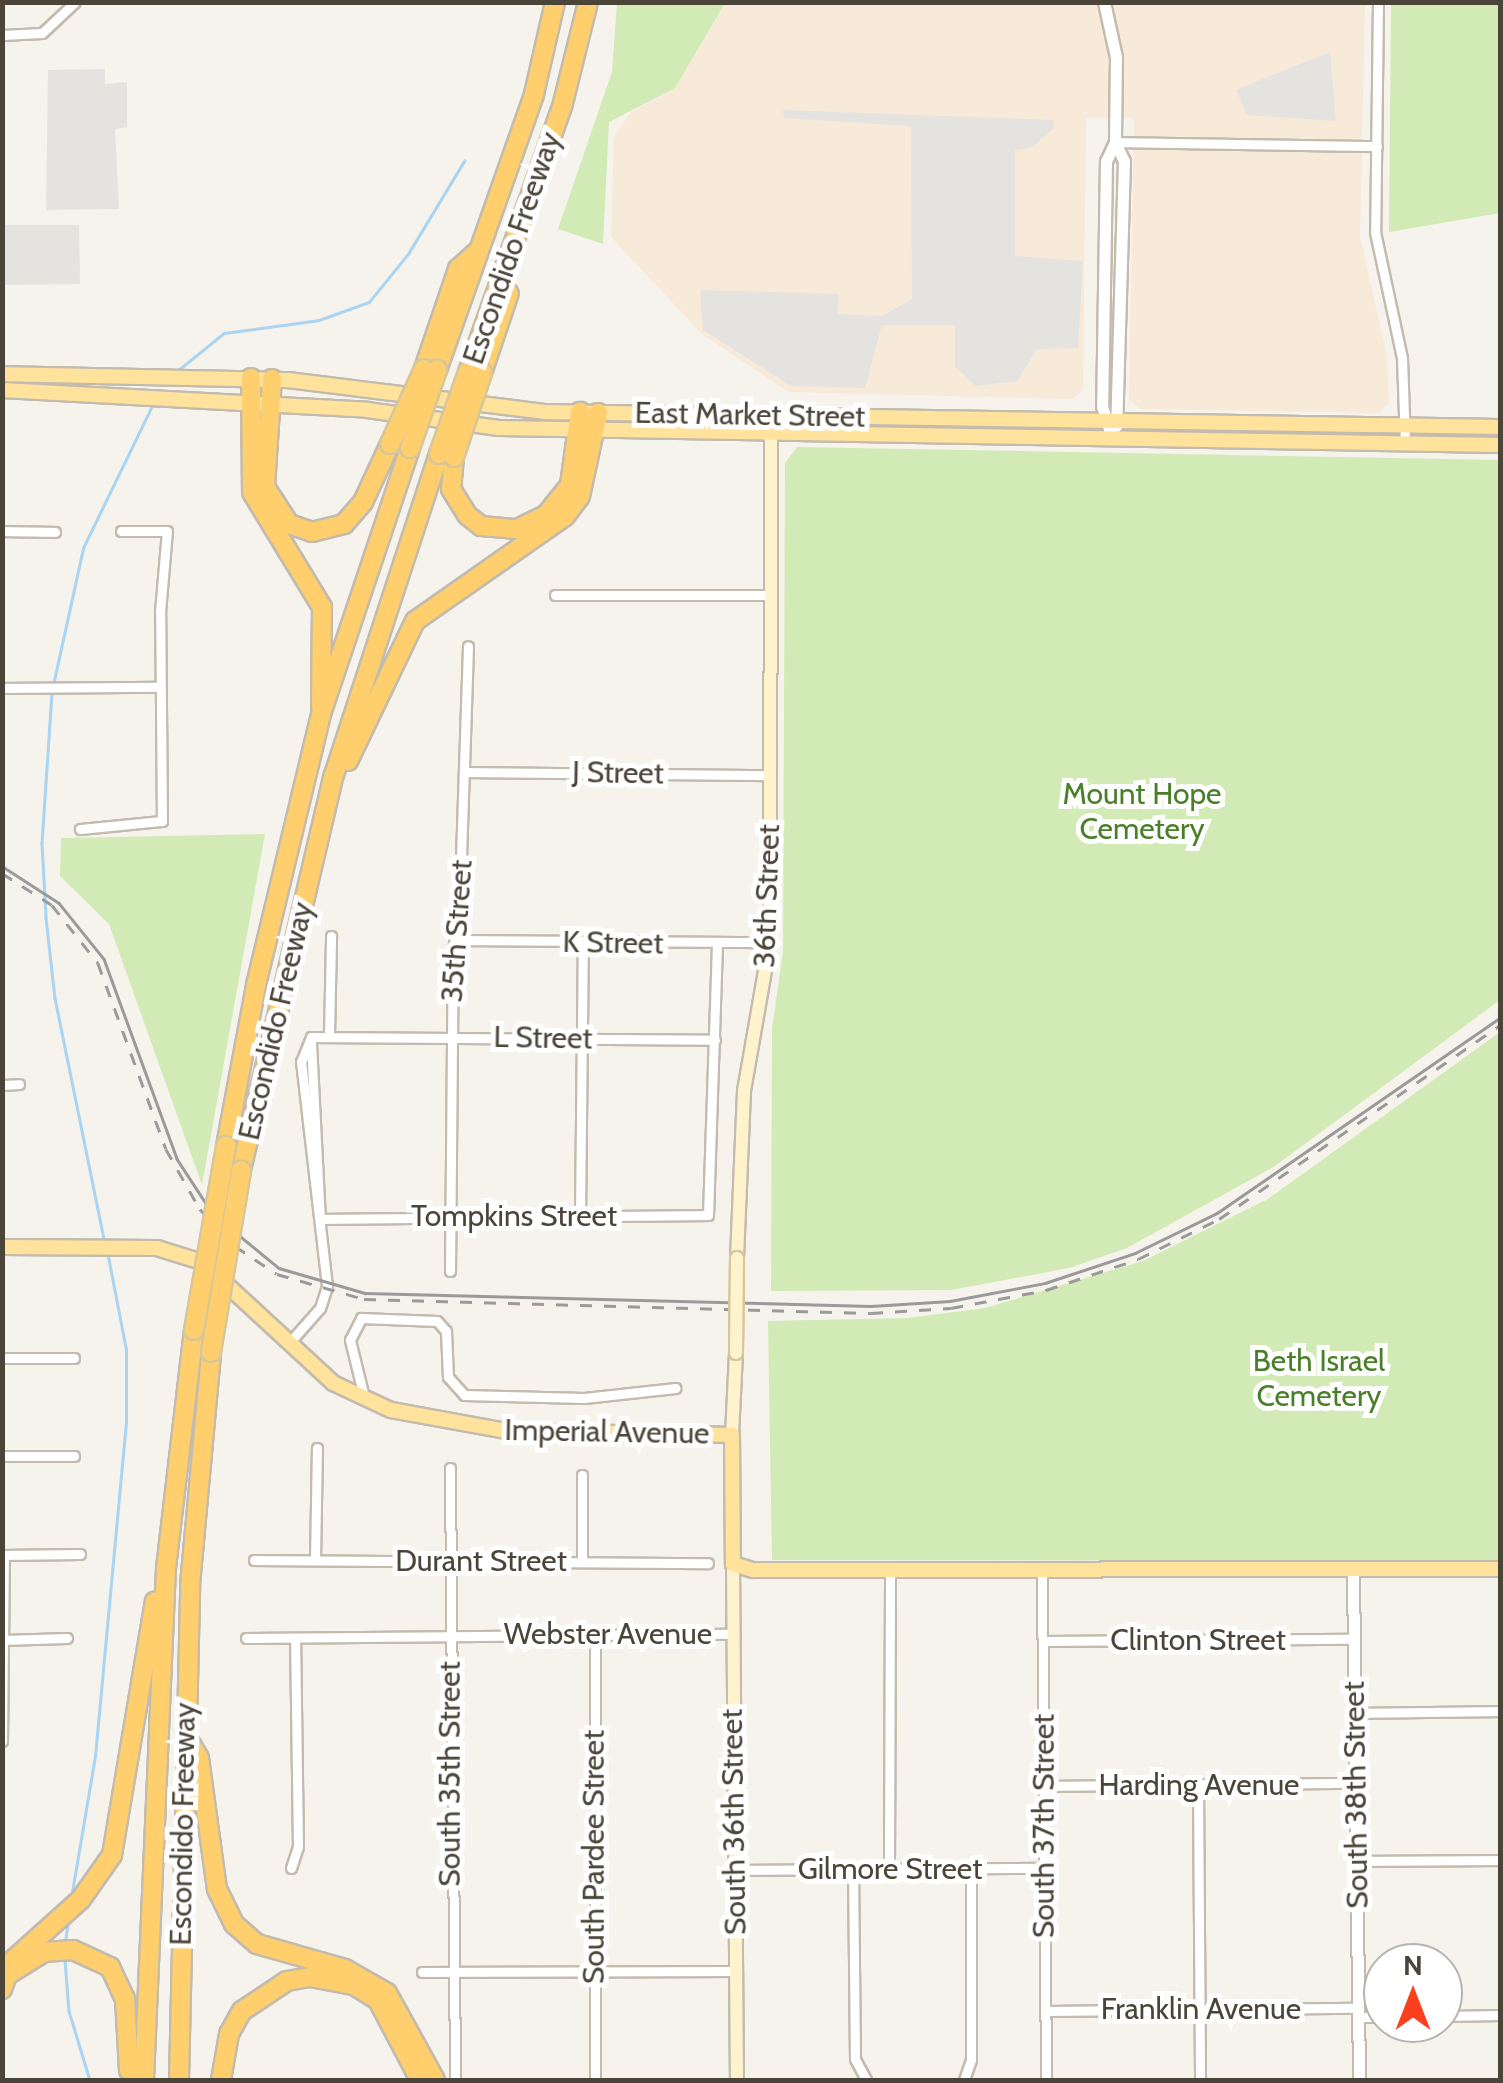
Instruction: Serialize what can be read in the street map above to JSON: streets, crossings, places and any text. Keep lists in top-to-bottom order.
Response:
{
  "streets": {
    "highway": ["Escondido Freeway"],
    "main road": [
      "East Market Street",
      "36th Street",
      "Imperial Avenue",
      "South 36th Street"
    ],
    "street": [
      "J Street",
      "35th Street",
      "K Street",
      "L Street",
      "Tompkins Street",
      "Durant Street",
      "Webster Avenue",
      "Clinton Street",
      "South 35th Street",
      "Harding Avenue",
      "South 38th Street",
      "South 37th Street",
      "South Pardee Street",
      "Gilmore Street",
      "Franklin Avenue"
    ]
  },
  "crossings": [
    ["East Market Street", "36th Street"],
    ["J Street", "36th Street"],
    ["J Street", "35th Street"],
    ["36th Street", "K Street"],
    ["36th Street", "L Street"],
    ["36th Street", "Tompkins Street"],
    ["36th Street", "Imperial Avenue"],
    ["35th Street", "K Street"],
    ["35th Street", "L Street"],
    ["35th Street", "Tompkins Street"],
    ["L Street", "Tompkins Street"],
    ["Imperial Avenue", "South 36th Street"],
    ["Durant Street", "South 35th Street"],
    ["Webster Avenue", "South 35th Street"],
    ["Webster Avenue", "South 36th Street"],
    ["Webster Avenue", "South Pardee Street"],
    ["Clinton Street", "South 38th Street"],
    ["Clinton Street", "South 37th Street"],
    ["Harding Avenue", "South 38th Street"],
    ["Harding Avenue", "South 37th Street"],
    ["South 38th Street", "Franklin Avenue"],
    ["South 36th Street", "Gilmore Street"],
    ["South 37th Street", "Gilmore Street"],
    ["South 37th Street", "Franklin Avenue"]
  ],
  "parks": ["Mount Hope Cemetery", "Beth Israel Cemetery"],
  "north": "top"
}
